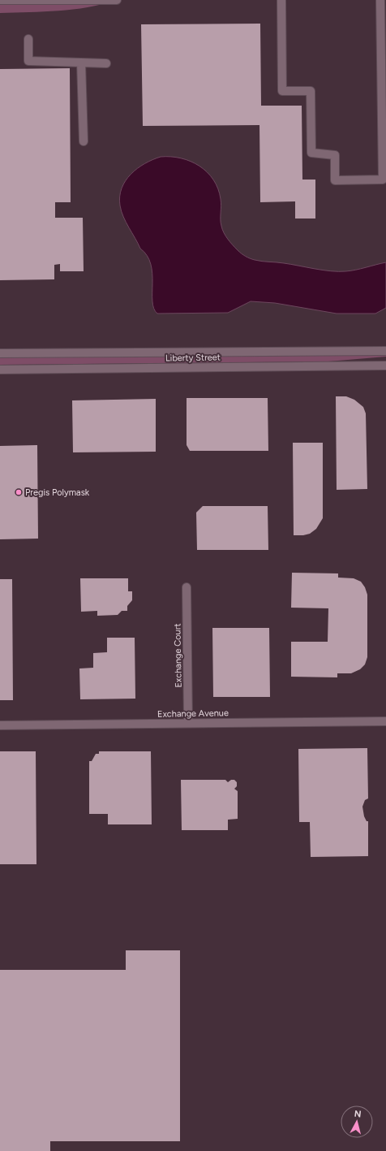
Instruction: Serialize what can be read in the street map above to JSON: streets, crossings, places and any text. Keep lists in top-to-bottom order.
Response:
{
  "streets": {
    "street": ["Liberty Street", "Exchange Court", "Exchange Avenue"]
  },
  "crossings": [
    ["Exchange Court", "Exchange Avenue"]
  ],
  "places": ["Pregis Polymask"],
  "north": "top"
}
